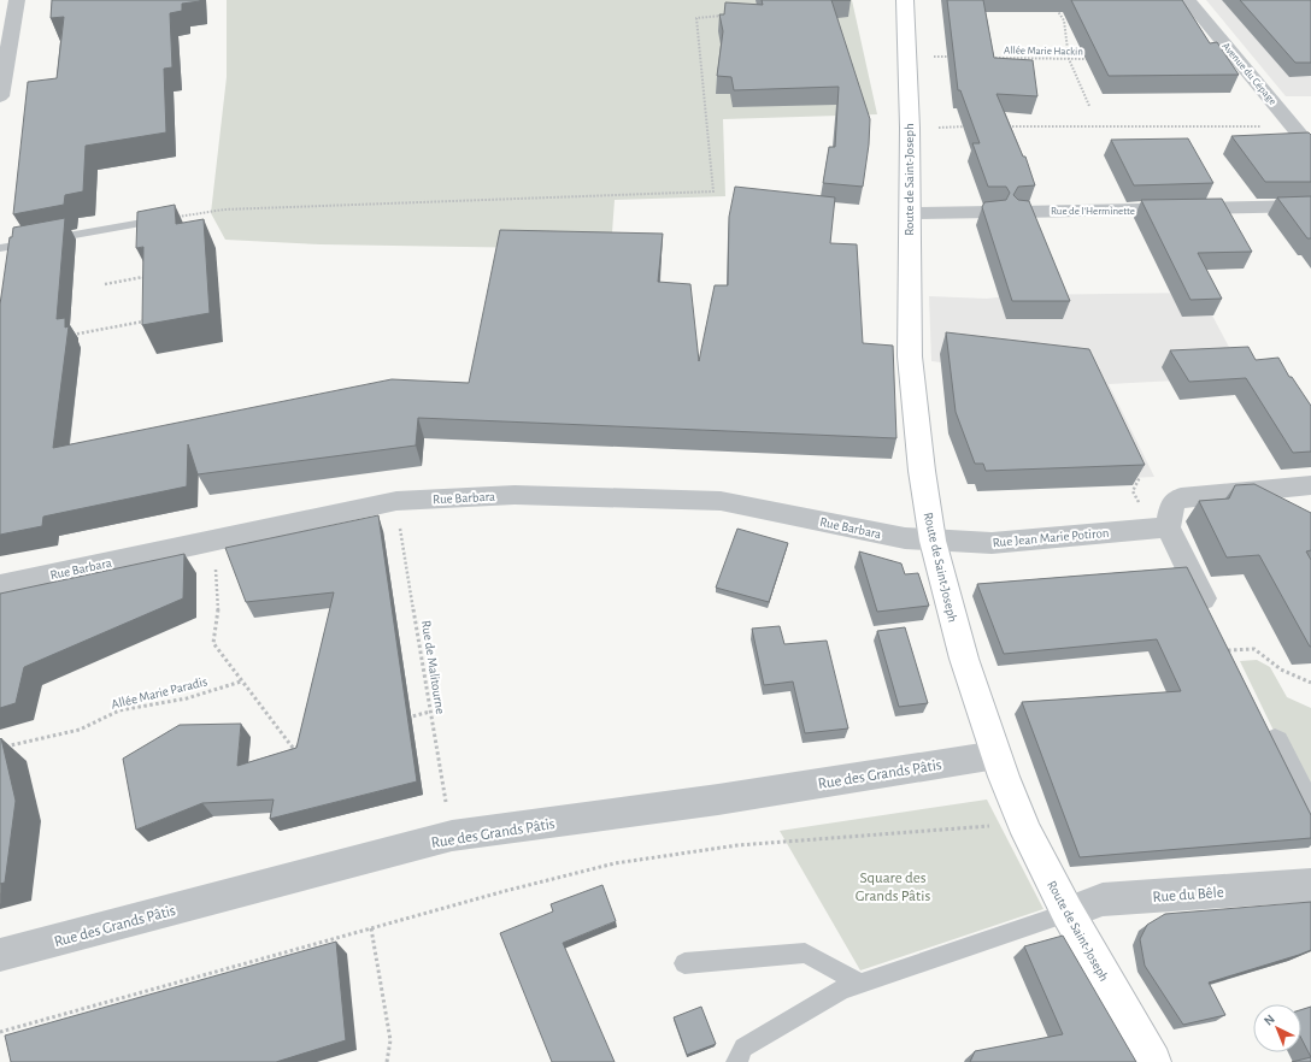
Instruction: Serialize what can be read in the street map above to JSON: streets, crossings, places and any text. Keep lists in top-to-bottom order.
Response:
{
  "streets": {
    "street": [
      "Avenue du Cépage",
      "Route de Saint-Joseph",
      "Rue de l'Herminette",
      "Rue Barbara",
      "Rue Jean Marie Potiron",
      "Rue des Grands Pâtis",
      "Rue du Bêle"
    ],
    "path": ["Allée Marie Hackin", "Rue de Malitourne", "Allée Marie Paradis"]
  },
  "crossings": [
    ["Route de Saint-Joseph", "Rue Barbara"],
    ["Route de Saint-Joseph", "Rue Jean Marie Potiron"],
    ["Route de Saint-Joseph", "Rue des Grands Pâtis"],
    ["Route de Saint-Joseph", "Rue du Bêle"],
    ["Rue Barbara", "Rue Jean Marie Potiron"],
    ["Rue Barbara", "Rue de Malitourne"],
    ["Rue de Malitourne", "Rue des Grands Pâtis"]
  ],
  "parks": ["Square des Grands Pâtis"],
  "north": "top left"
}
